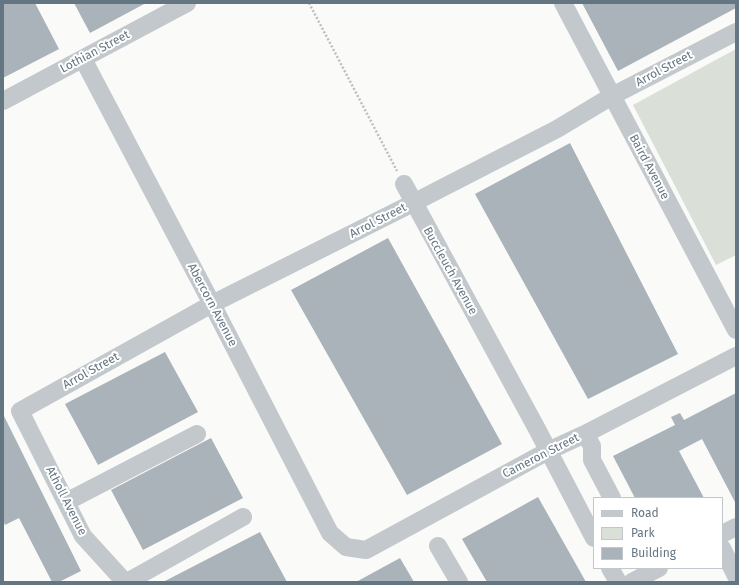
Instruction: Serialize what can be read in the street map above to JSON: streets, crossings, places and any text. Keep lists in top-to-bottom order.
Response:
{
  "streets": {
    "street": [
      "Lothian Street",
      "Arrol Street",
      "Baird Avenue",
      "Buccleuch Avenue",
      "Abercorn Avenue",
      "Cameron Street",
      "Atholl Avenue"
    ]
  },
  "crossings": [
    ["Lothian Street", "Abercorn Avenue"],
    ["Arrol Street", "Baird Avenue"],
    ["Arrol Street", "Buccleuch Avenue"],
    ["Arrol Street", "Abercorn Avenue"],
    ["Arrol Street", "Atholl Avenue"],
    ["Buccleuch Avenue", "Cameron Street"],
    ["Abercorn Avenue", "Cameron Street"]
  ],
  "legend": ["Road", "Park", "Building"]
}
